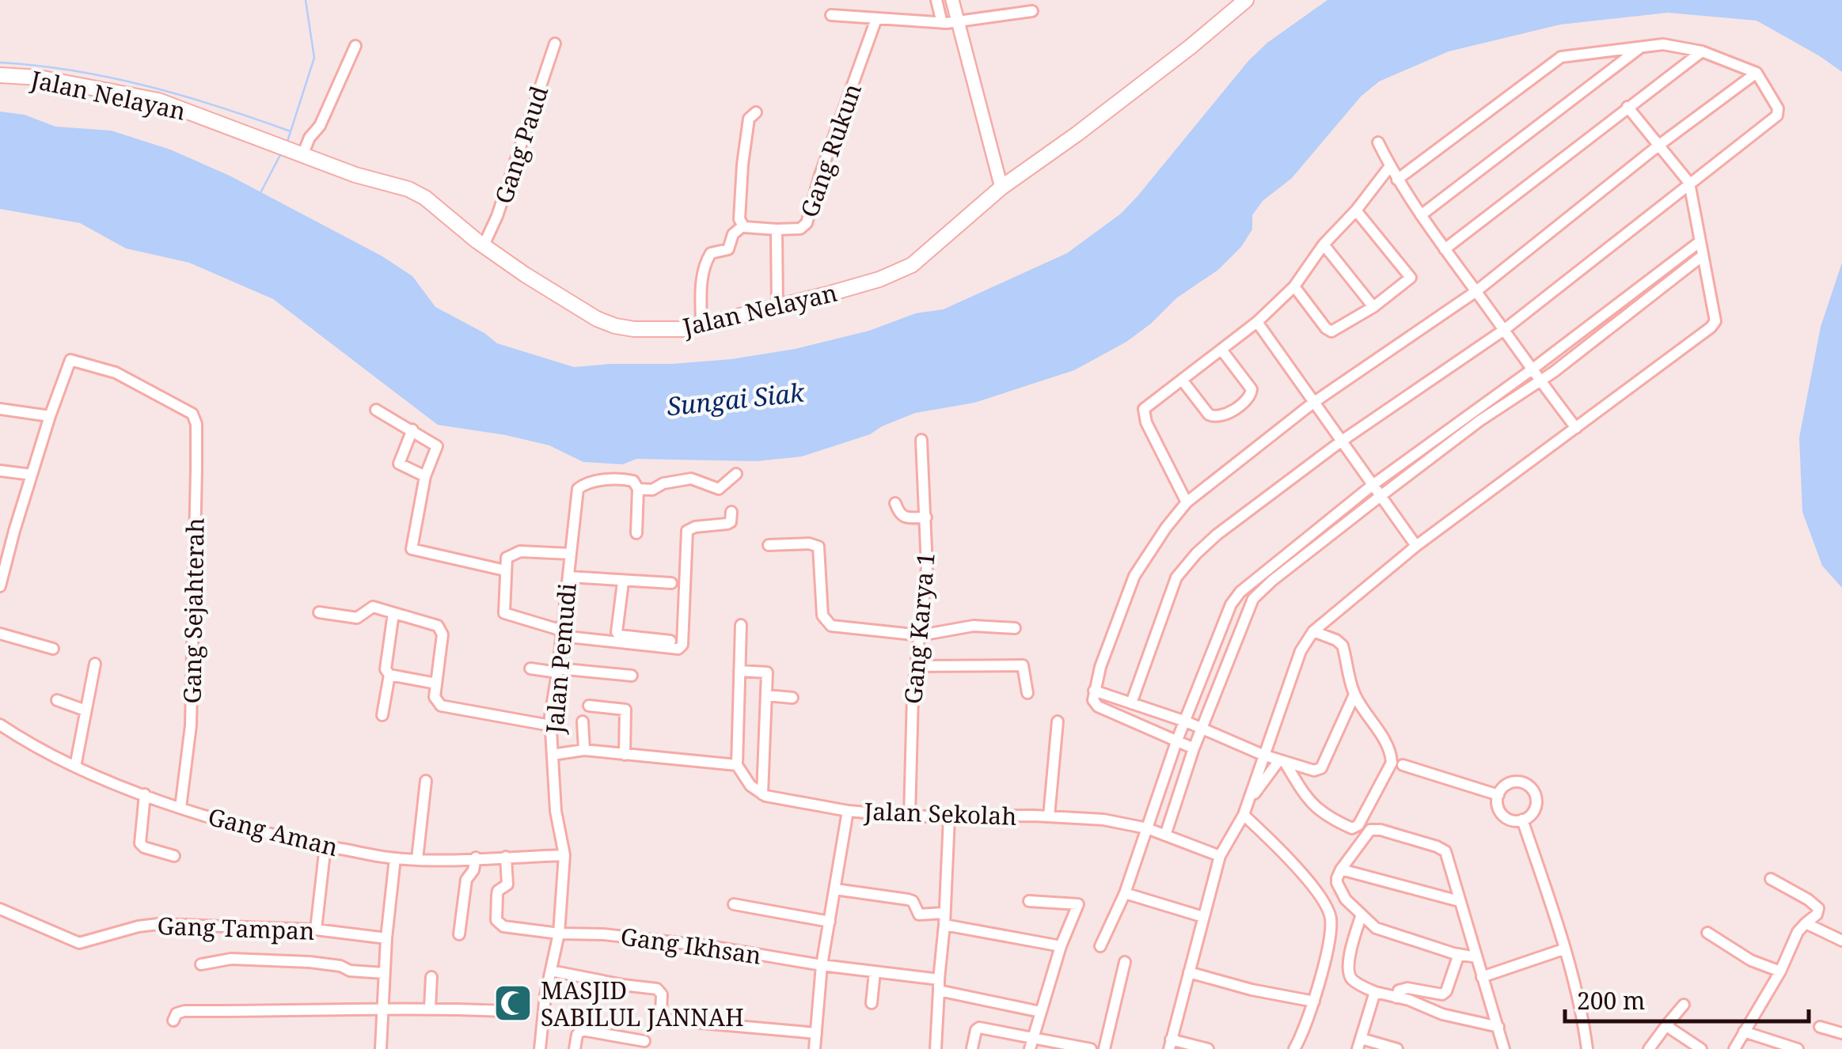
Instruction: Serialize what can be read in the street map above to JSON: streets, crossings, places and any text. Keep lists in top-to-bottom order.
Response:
{
  "streets": {
    "main road": ["Jalan Nelayan"],
    "street": [
      "Gang Paud",
      "Gang Rukun",
      "Gang Sejahterah",
      "Gang Karya 1",
      "Jalan Pemudi",
      "Jalan Sekolah",
      "Gang Aman",
      "Gang Tampan",
      "Gang Ikhsan"
    ]
  },
  "crossings": [
    ["Jalan Nelayan", "Gang Paud"],
    ["Jalan Nelayan", "Gang Rukun"],
    ["Gang Sejahterah", "Gang Aman"],
    ["Gang Karya 1", "Jalan Sekolah"],
    ["Jalan Pemudi", "Gang Aman"],
    ["Jalan Pemudi", "Gang Ikhsan"],
    ["Jalan Sekolah", "Gang Ikhsan"],
    ["Gang Aman", "Gang Ikhsan"]
  ],
  "water": ["Sungai Siak"],
  "places": {
    "mosque": ["MASJID SABILUL JANNAH"]
  },
  "scale_bar": "200 m"
}
